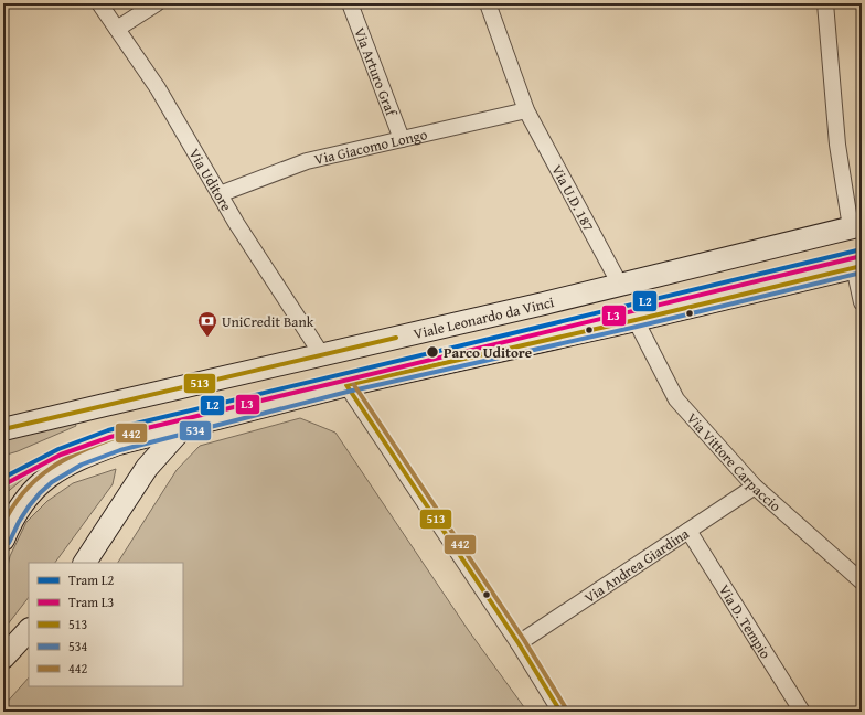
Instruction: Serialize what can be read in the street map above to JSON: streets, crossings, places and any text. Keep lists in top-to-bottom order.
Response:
{
  "streets": {
    "street": [
      "Via Arturo Graf",
      "Via Giacomo Longo",
      "Via Uditore",
      "Via U.D. 187",
      "Viale Leonardo da Vinci",
      "Via Vittore Carpaccio",
      "Via Andrea Giardina",
      "Via D. Tempio"
    ]
  },
  "crossings": [
    ["Via Arturo Graf", "Via Giacomo Longo"],
    ["Via Giacomo Longo", "Via Uditore"],
    ["Via Giacomo Longo", "Via U.D. 187"],
    ["Via Uditore", "Viale Leonardo da Vinci"],
    ["Via U.D. 187", "Viale Leonardo da Vinci"],
    ["Via Vittore Carpaccio", "Via Andrea Giardina"],
    ["Via Andrea Giardina", "Via D. Tempio"]
  ],
  "places": {
    "bank": ["UniCredit Bank"],
    "other": ["Parco Uditore"]
  },
  "lines": [
    "tram line L2",
    "tram line L3",
    "transit line 513",
    "transit line 534",
    "transit line 442"
  ],
  "legend": [
    "Tram L2",
    "Tram L3",
    "513",
    "534",
    "442"
  ]
}
